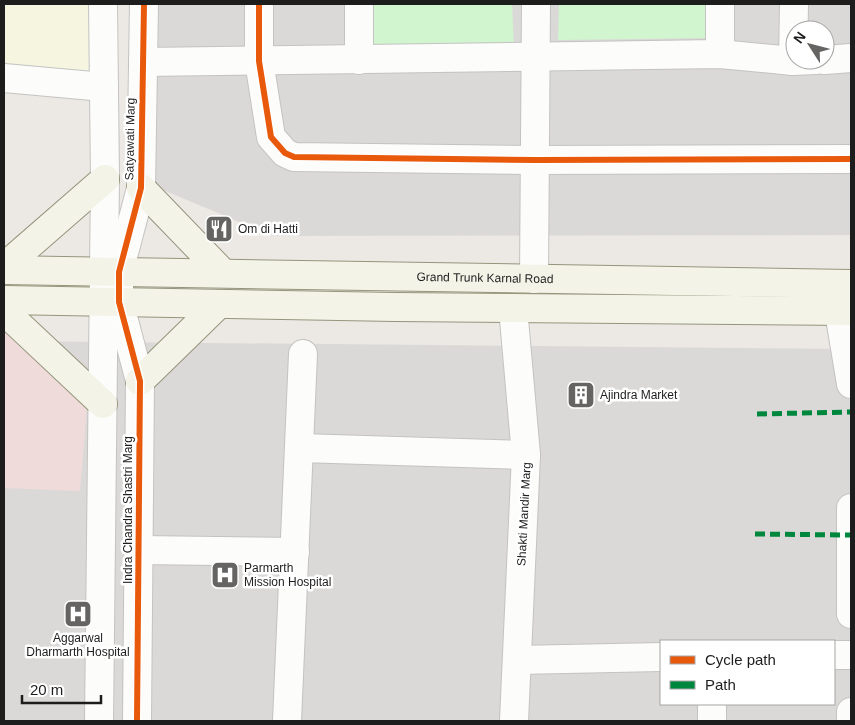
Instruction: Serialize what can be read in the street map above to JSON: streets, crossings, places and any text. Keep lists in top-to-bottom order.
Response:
{
  "streets": {
    "main road": ["Grand Trunk Karnal Road"],
    "street": ["Satyawati Marg", "Indra Chandra Shastri Marg", "Shakti Mandir Marg"]
  },
  "crossings": [
    ["Satyawati Marg", "Grand Trunk Karnal Road"]
  ],
  "places": {
    "restaurant": ["Om di Hatti"],
    "building": ["Ajindra Market"],
    "hospital": ["Parmarth Mission Hospital", "Aggarwal Dharmarth Hospital"]
  },
  "legend": ["Cycle path", "Path"],
  "scale_bar": "20 m",
  "north": "top left"
}
